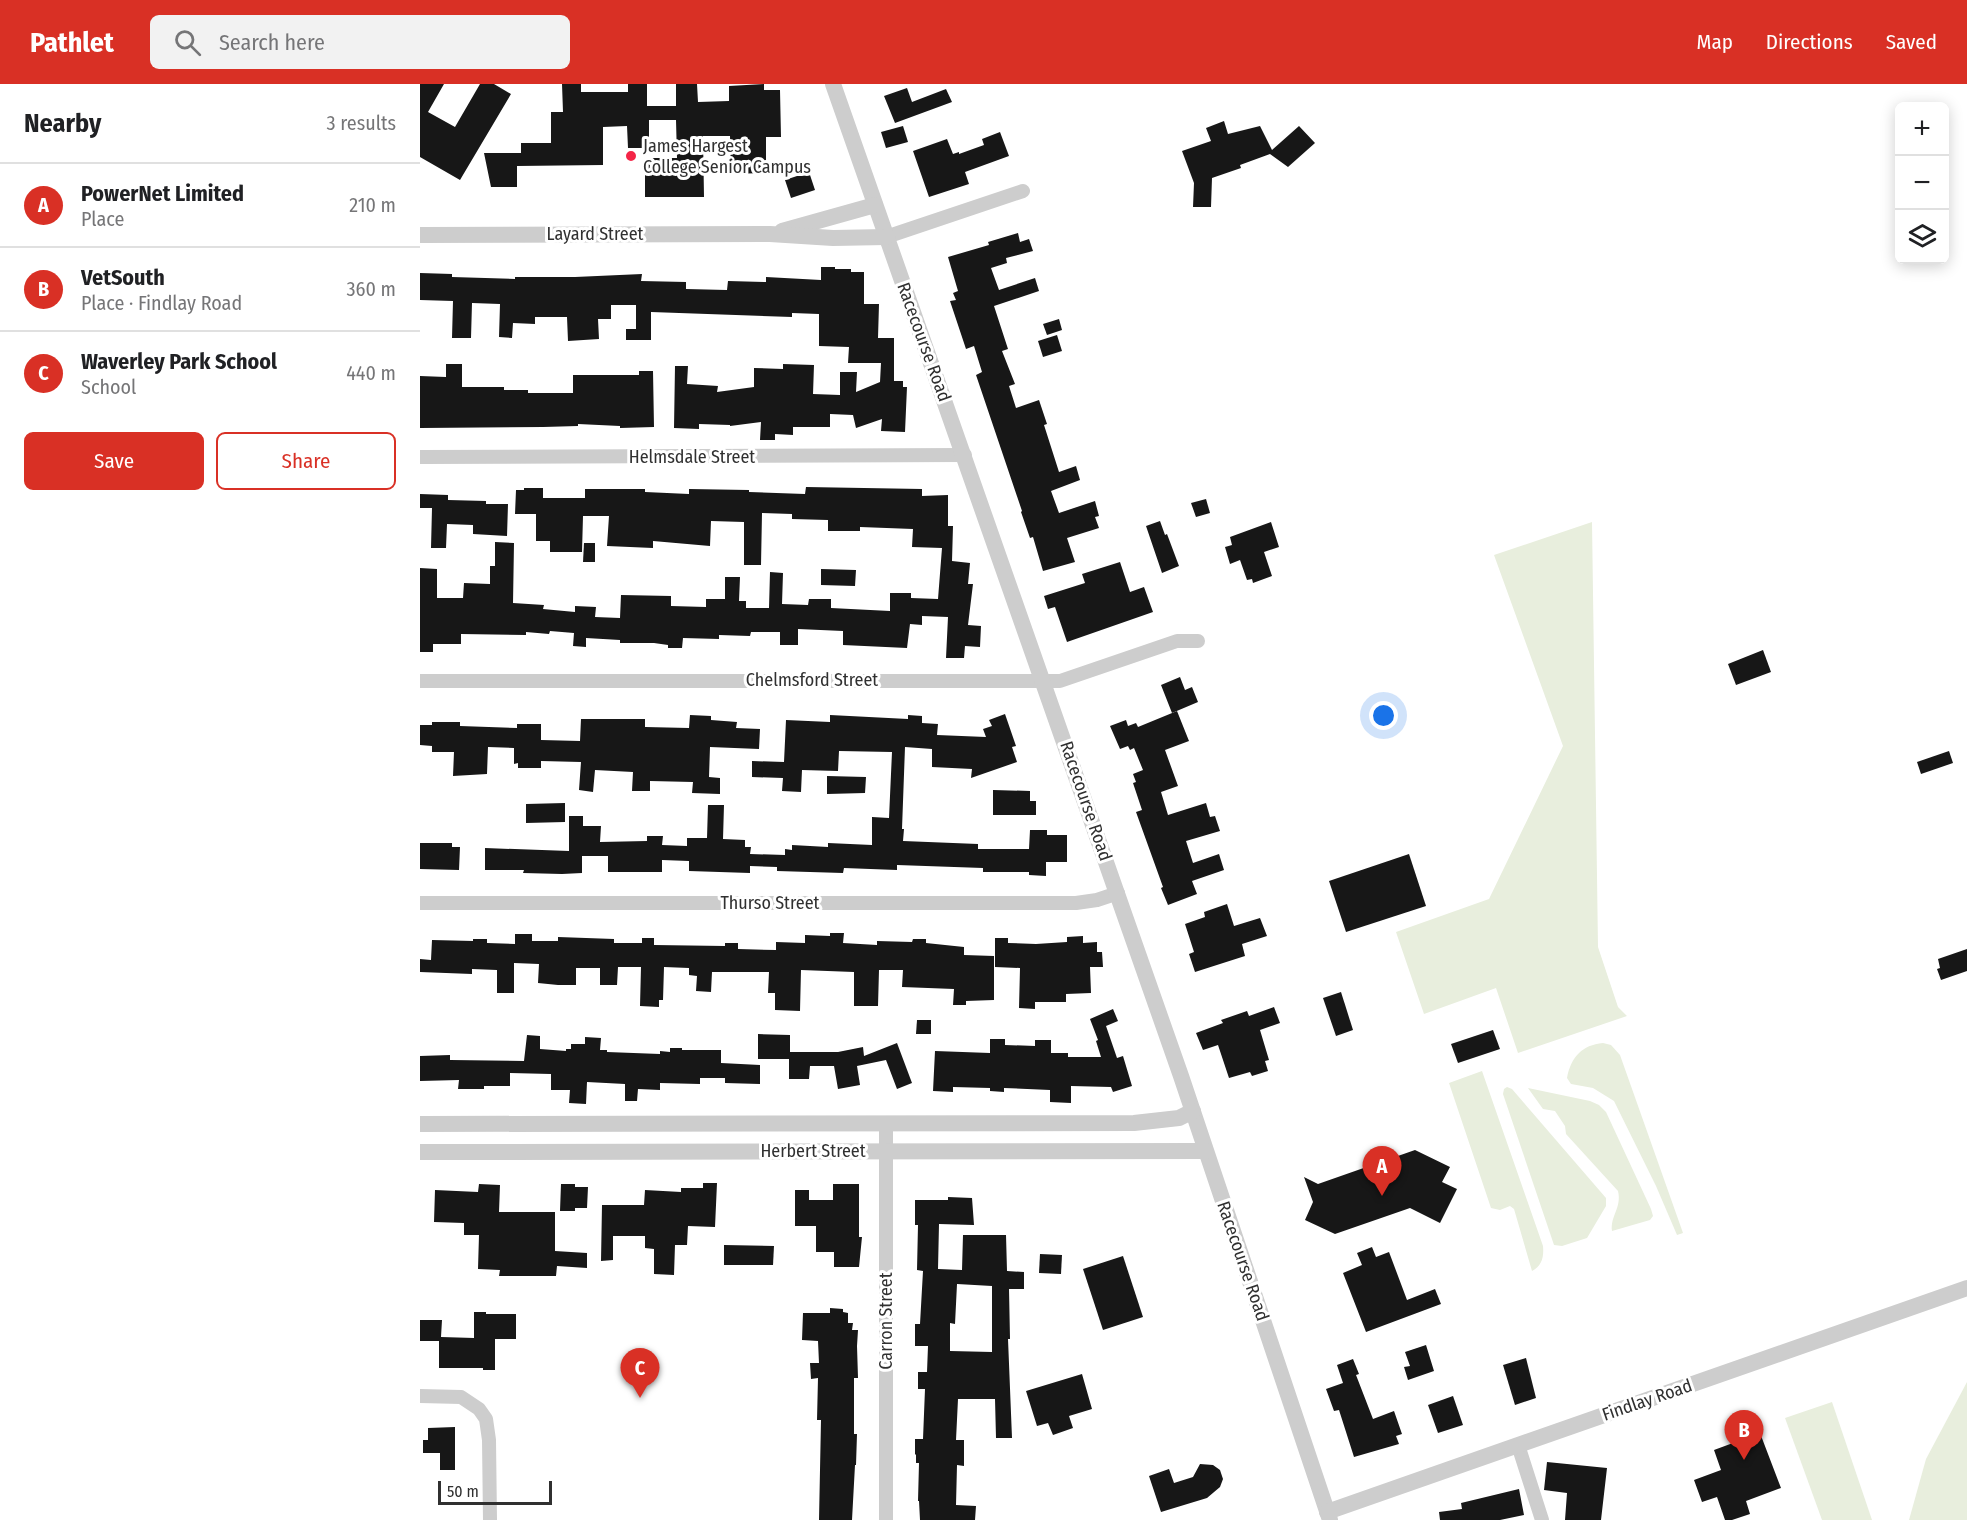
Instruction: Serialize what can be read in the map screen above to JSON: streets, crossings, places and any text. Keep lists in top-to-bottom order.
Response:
{
  "streets": {
    "street": [
      "Layard Street",
      "Racecourse Road",
      "Helmsdale Street",
      "Chelmsford Street",
      "Thurso Street",
      "Herbert Street",
      "Carron Street",
      "Findlay Road"
    ]
  },
  "crossings": [
    ["Layard Street", "Racecourse Road"],
    ["Racecourse Road", "Helmsdale Street"],
    ["Racecourse Road", "Chelmsford Street"],
    ["Racecourse Road", "Thurso Street"],
    ["Racecourse Road", "Herbert Street"],
    ["Racecourse Road", "Findlay Road"],
    ["Herbert Street", "Carron Street"]
  ],
  "places": ["James Hargest College Senior Campus"],
  "scale_bar": "50 m",
  "page": {
    "header": "Pathlet",
    "search": "Search here",
    "nav": ["Map", "Directions", "Saved"],
    "heading": ["Nearby", "3 results"],
    "map_buttons": ["+", "−"],
    "list": [
      {
        "mark": "A",
        "name": "PowerNet Limited",
        "note": "Place",
        "value": "210 m"
      },
      {
        "mark": "B",
        "name": "VetSouth",
        "note": "Place · Findlay Road",
        "value": "360 m"
      },
      {
        "mark": "C",
        "name": "Waverley Park School",
        "note": "School",
        "value": "440 m"
      }
    ],
    "buttons": ["Save", "Share"],
    "pins": ["A", "C", "B"],
    "scale": "50 m"
  }
}
